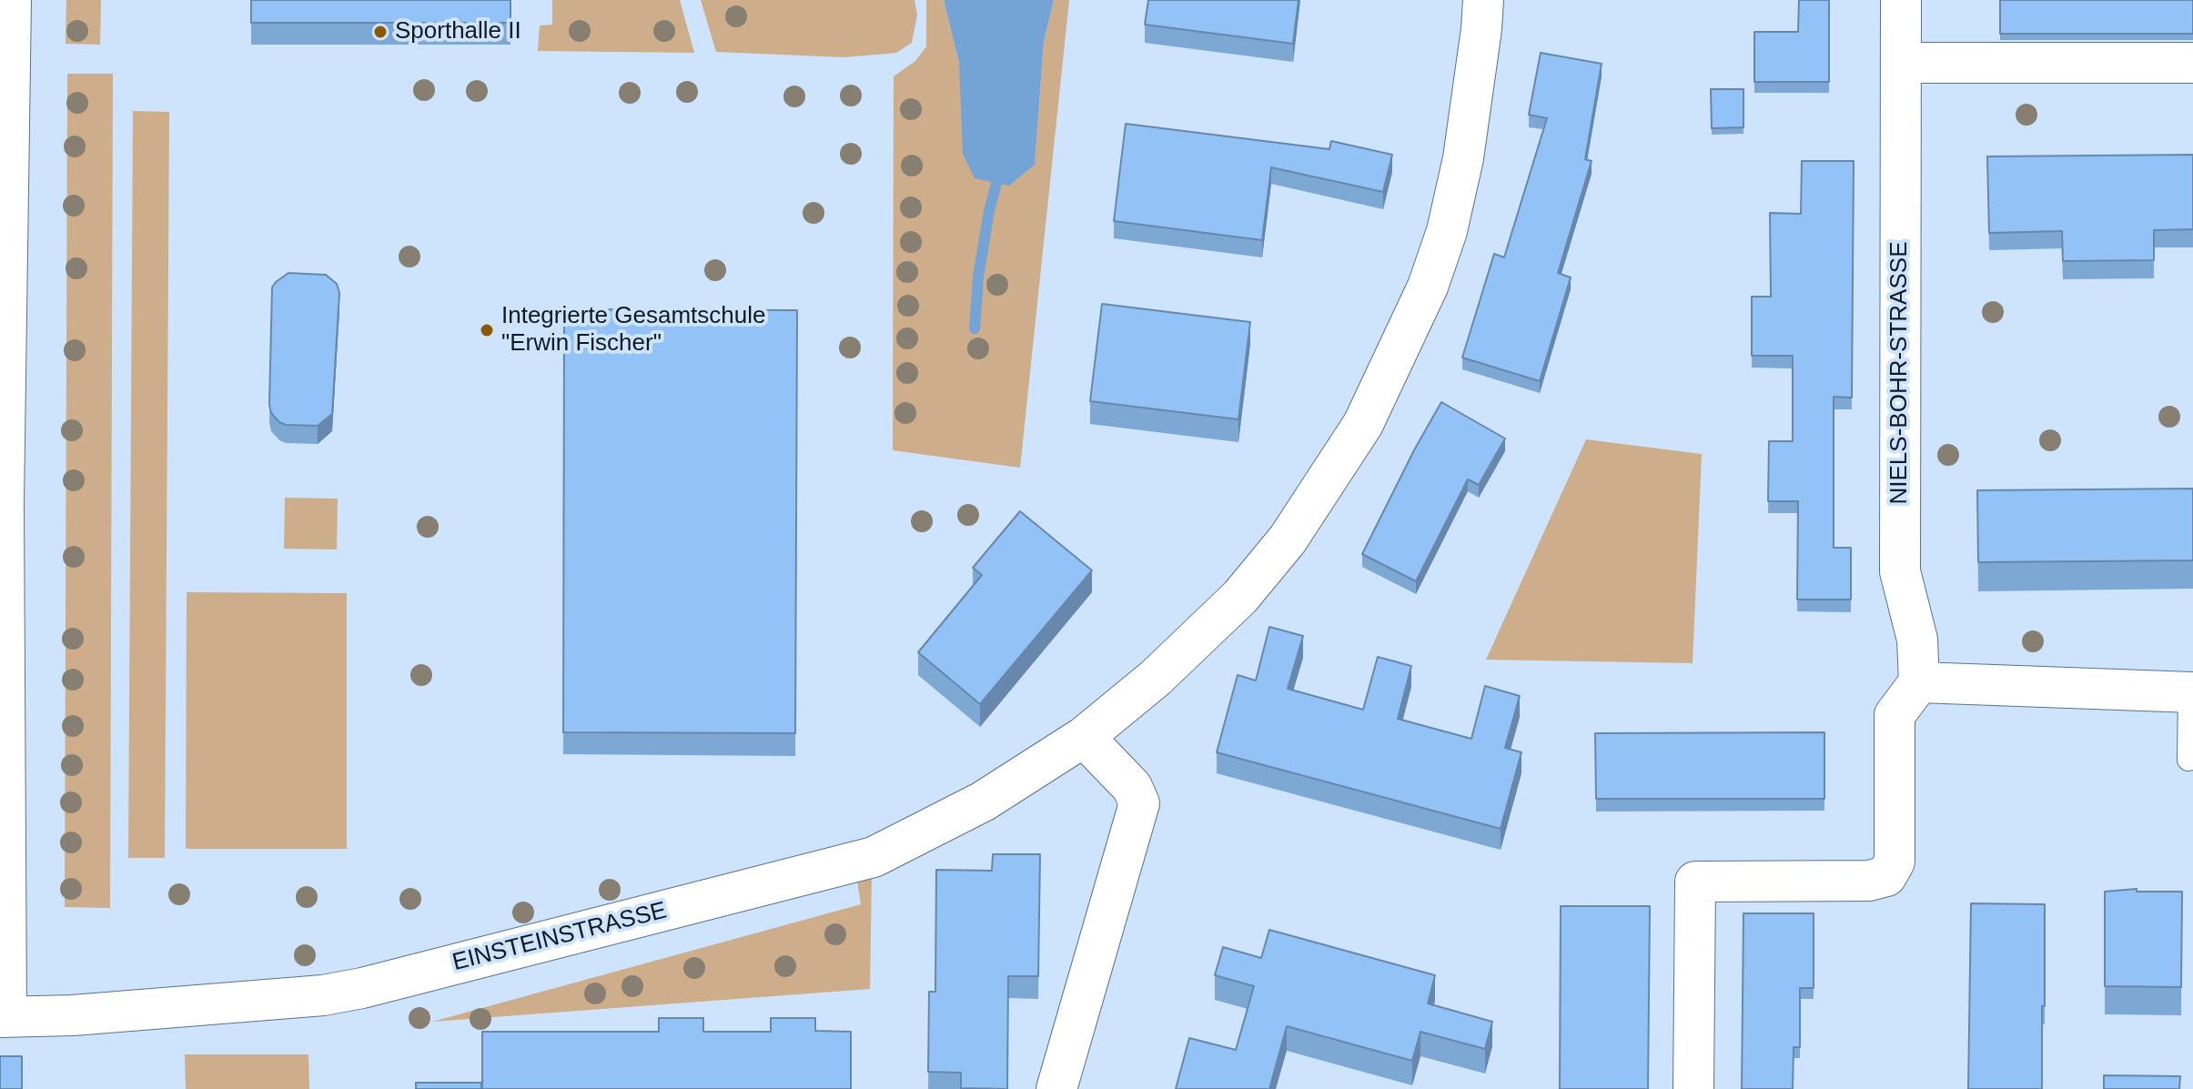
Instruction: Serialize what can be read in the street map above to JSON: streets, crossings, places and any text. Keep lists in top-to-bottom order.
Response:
{
  "streets": {
    "street": ["NIELS-BOHR-STRASSE", "EINSTEINSTRASSE"]
  },
  "places": ["Sporthalle II", "Integrierte Gesamtschule \"Erwin Fischer\""]
}
